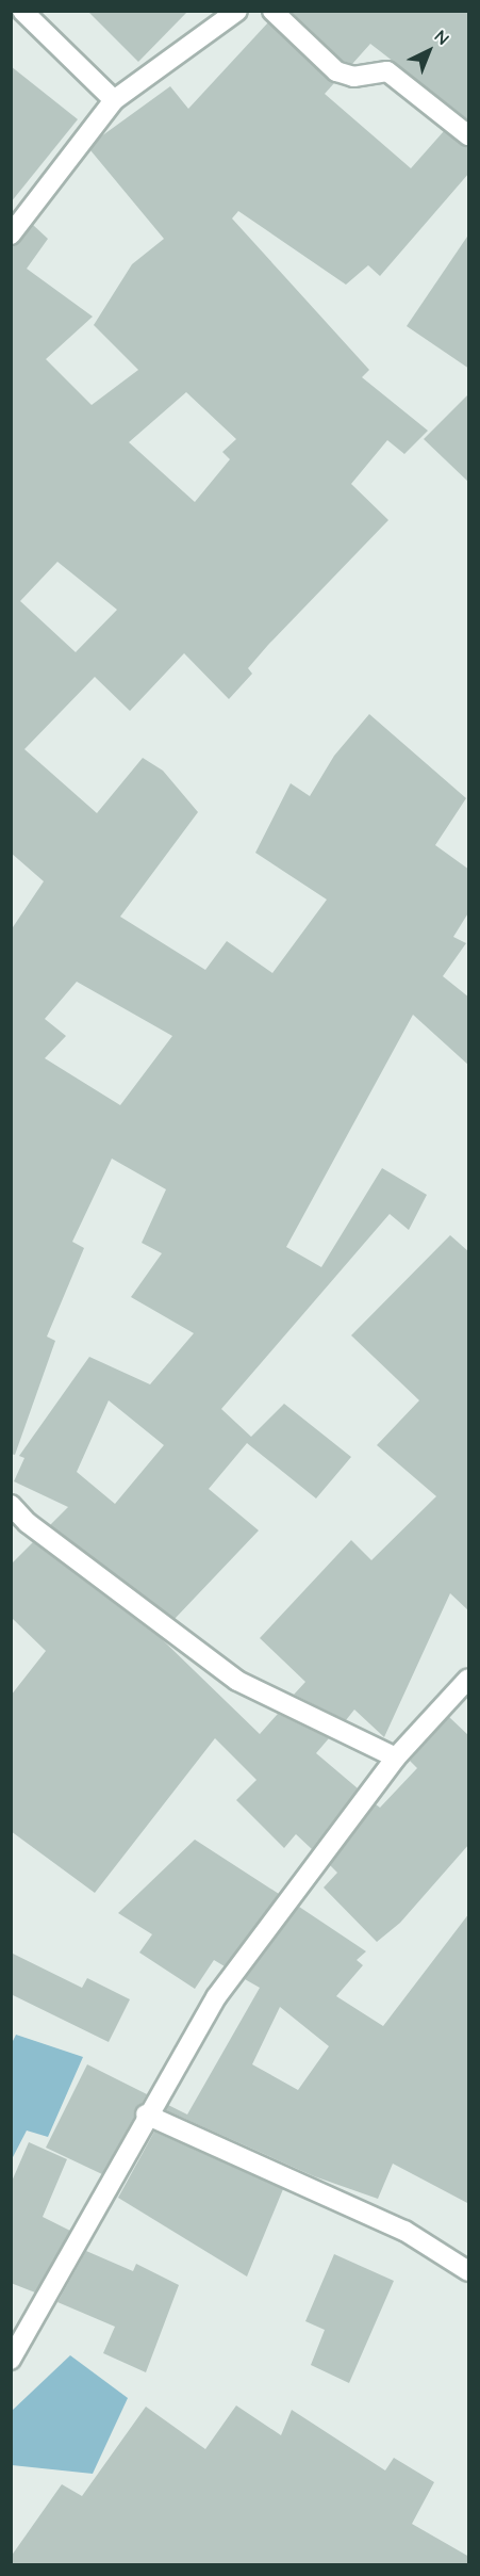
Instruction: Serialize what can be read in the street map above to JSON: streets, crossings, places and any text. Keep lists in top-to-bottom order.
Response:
{
  "north": "top right"
}
